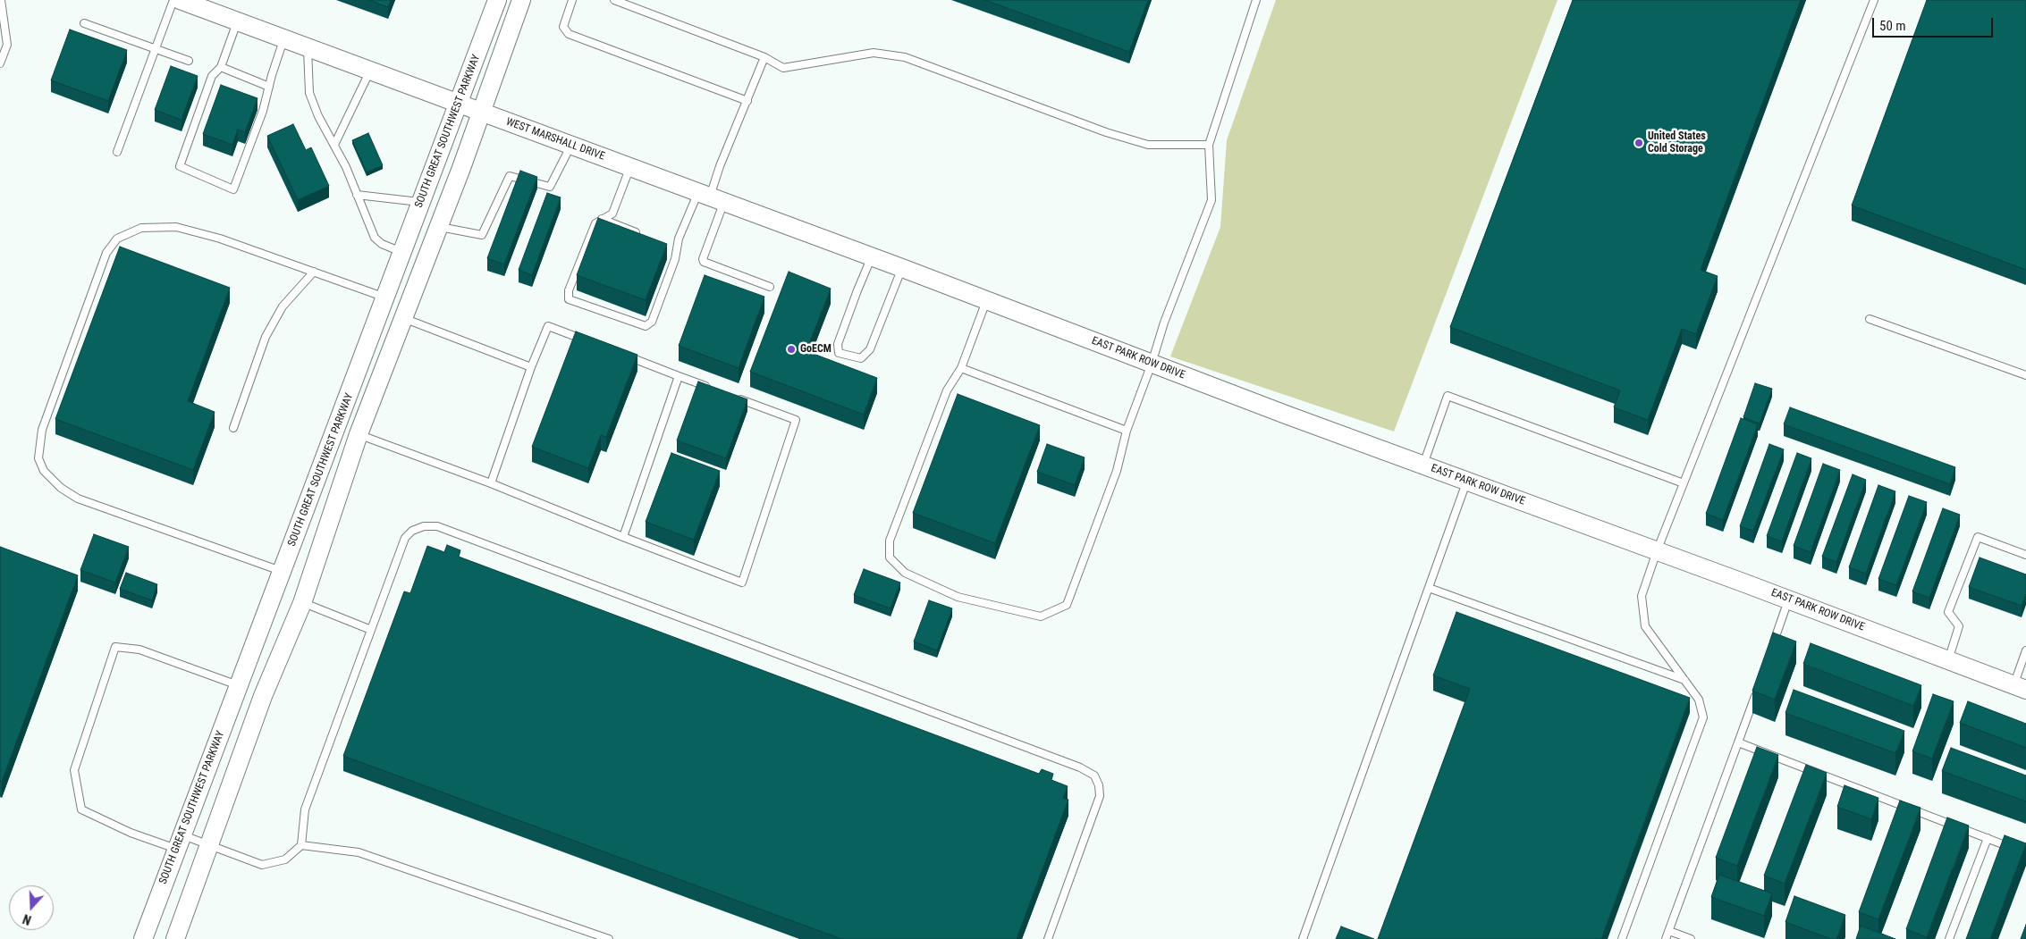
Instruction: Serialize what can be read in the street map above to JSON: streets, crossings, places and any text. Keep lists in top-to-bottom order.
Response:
{
  "streets": {
    "main road": ["SOUTH GREAT SOUTHWEST PARKWAY", "WEST MARSHALL DRIVE", "EAST PARK ROW DRIVE"]
  },
  "crossings": [
    ["SOUTH GREAT SOUTHWEST PARKWAY", "WEST MARSHALL DRIVE"],
    ["WEST MARSHALL DRIVE", "EAST PARK ROW DRIVE"]
  ],
  "places": ["United States Cold Storage", "GoECM"],
  "scale_bar": "50 m",
  "north": "bottom"
}
